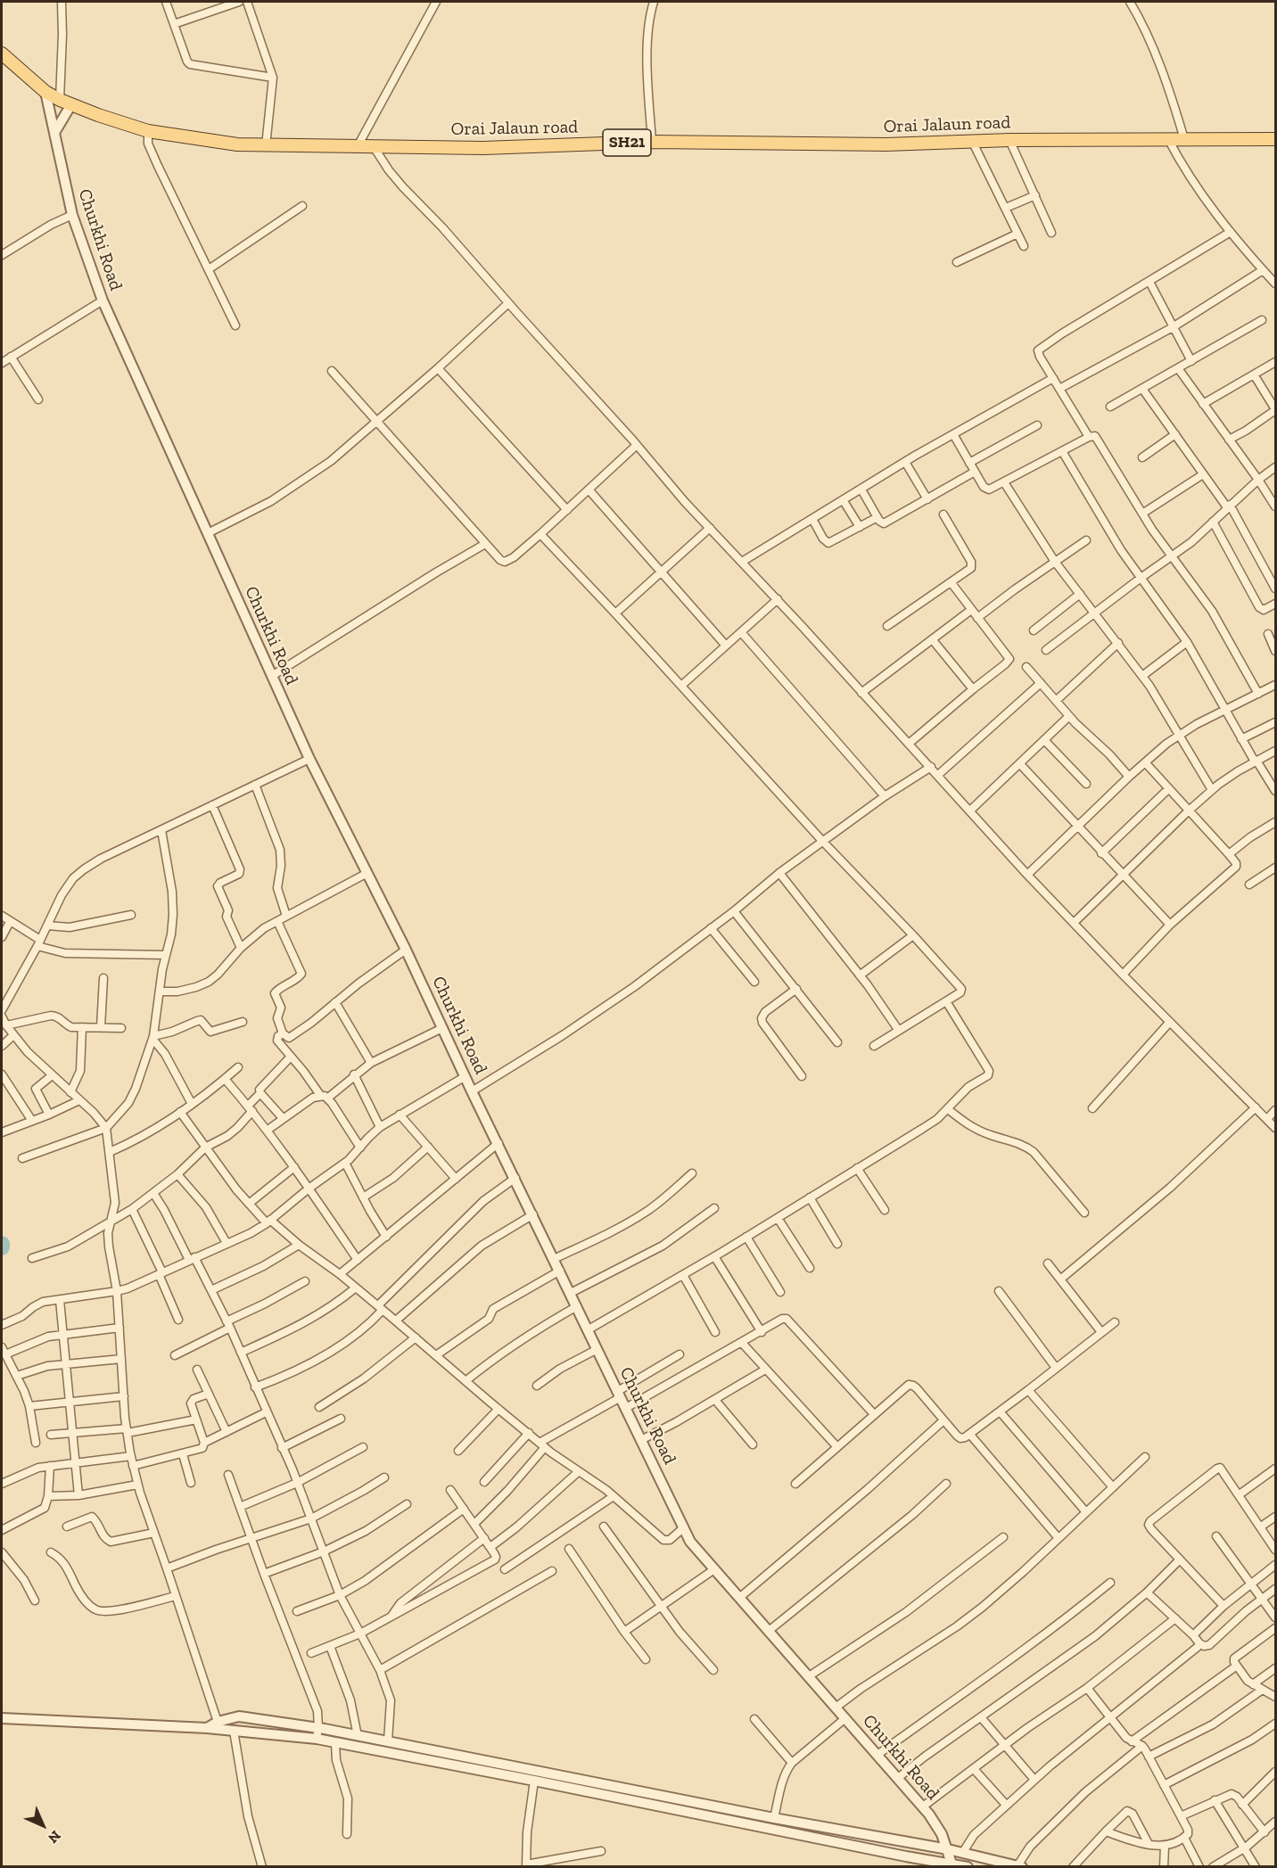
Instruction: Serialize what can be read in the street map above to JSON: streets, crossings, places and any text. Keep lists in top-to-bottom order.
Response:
{
  "streets": {
    "main road": ["Orai Jalaun road", "SH21"],
    "street": ["Churkhi Road"]
  },
  "crossings": [
    ["Orai Jalaun road", "Churkhi Road"]
  ],
  "north": "bottom right"
}
